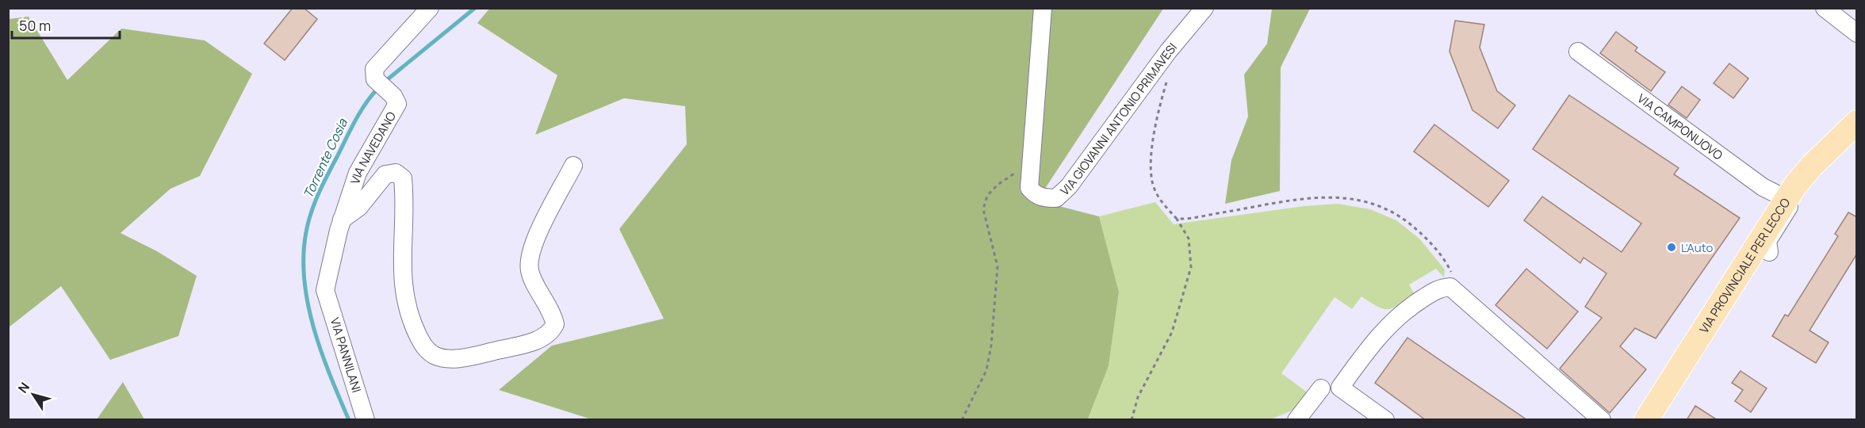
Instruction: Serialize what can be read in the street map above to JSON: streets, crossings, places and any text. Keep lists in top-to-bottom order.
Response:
{
  "streets": {
    "main road": ["VIA PROVINCIALE PER LECCO"],
    "street": [
      "VIA GIOVANNI ANTONIO PRIMAVESI",
      "VIA CAMPONUOVO",
      "VIA NAVEDANO",
      "VIA PANNILANI"
    ]
  },
  "crossings": [
    ["VIA CAMPONUOVO", "VIA PROVINCIALE PER LECCO"],
    ["VIA NAVEDANO", "VIA PANNILANI"]
  ],
  "water": ["Torrente Cosia"],
  "places": ["L'Auto"],
  "scale_bar": "50 m",
  "north": "top left"
}
